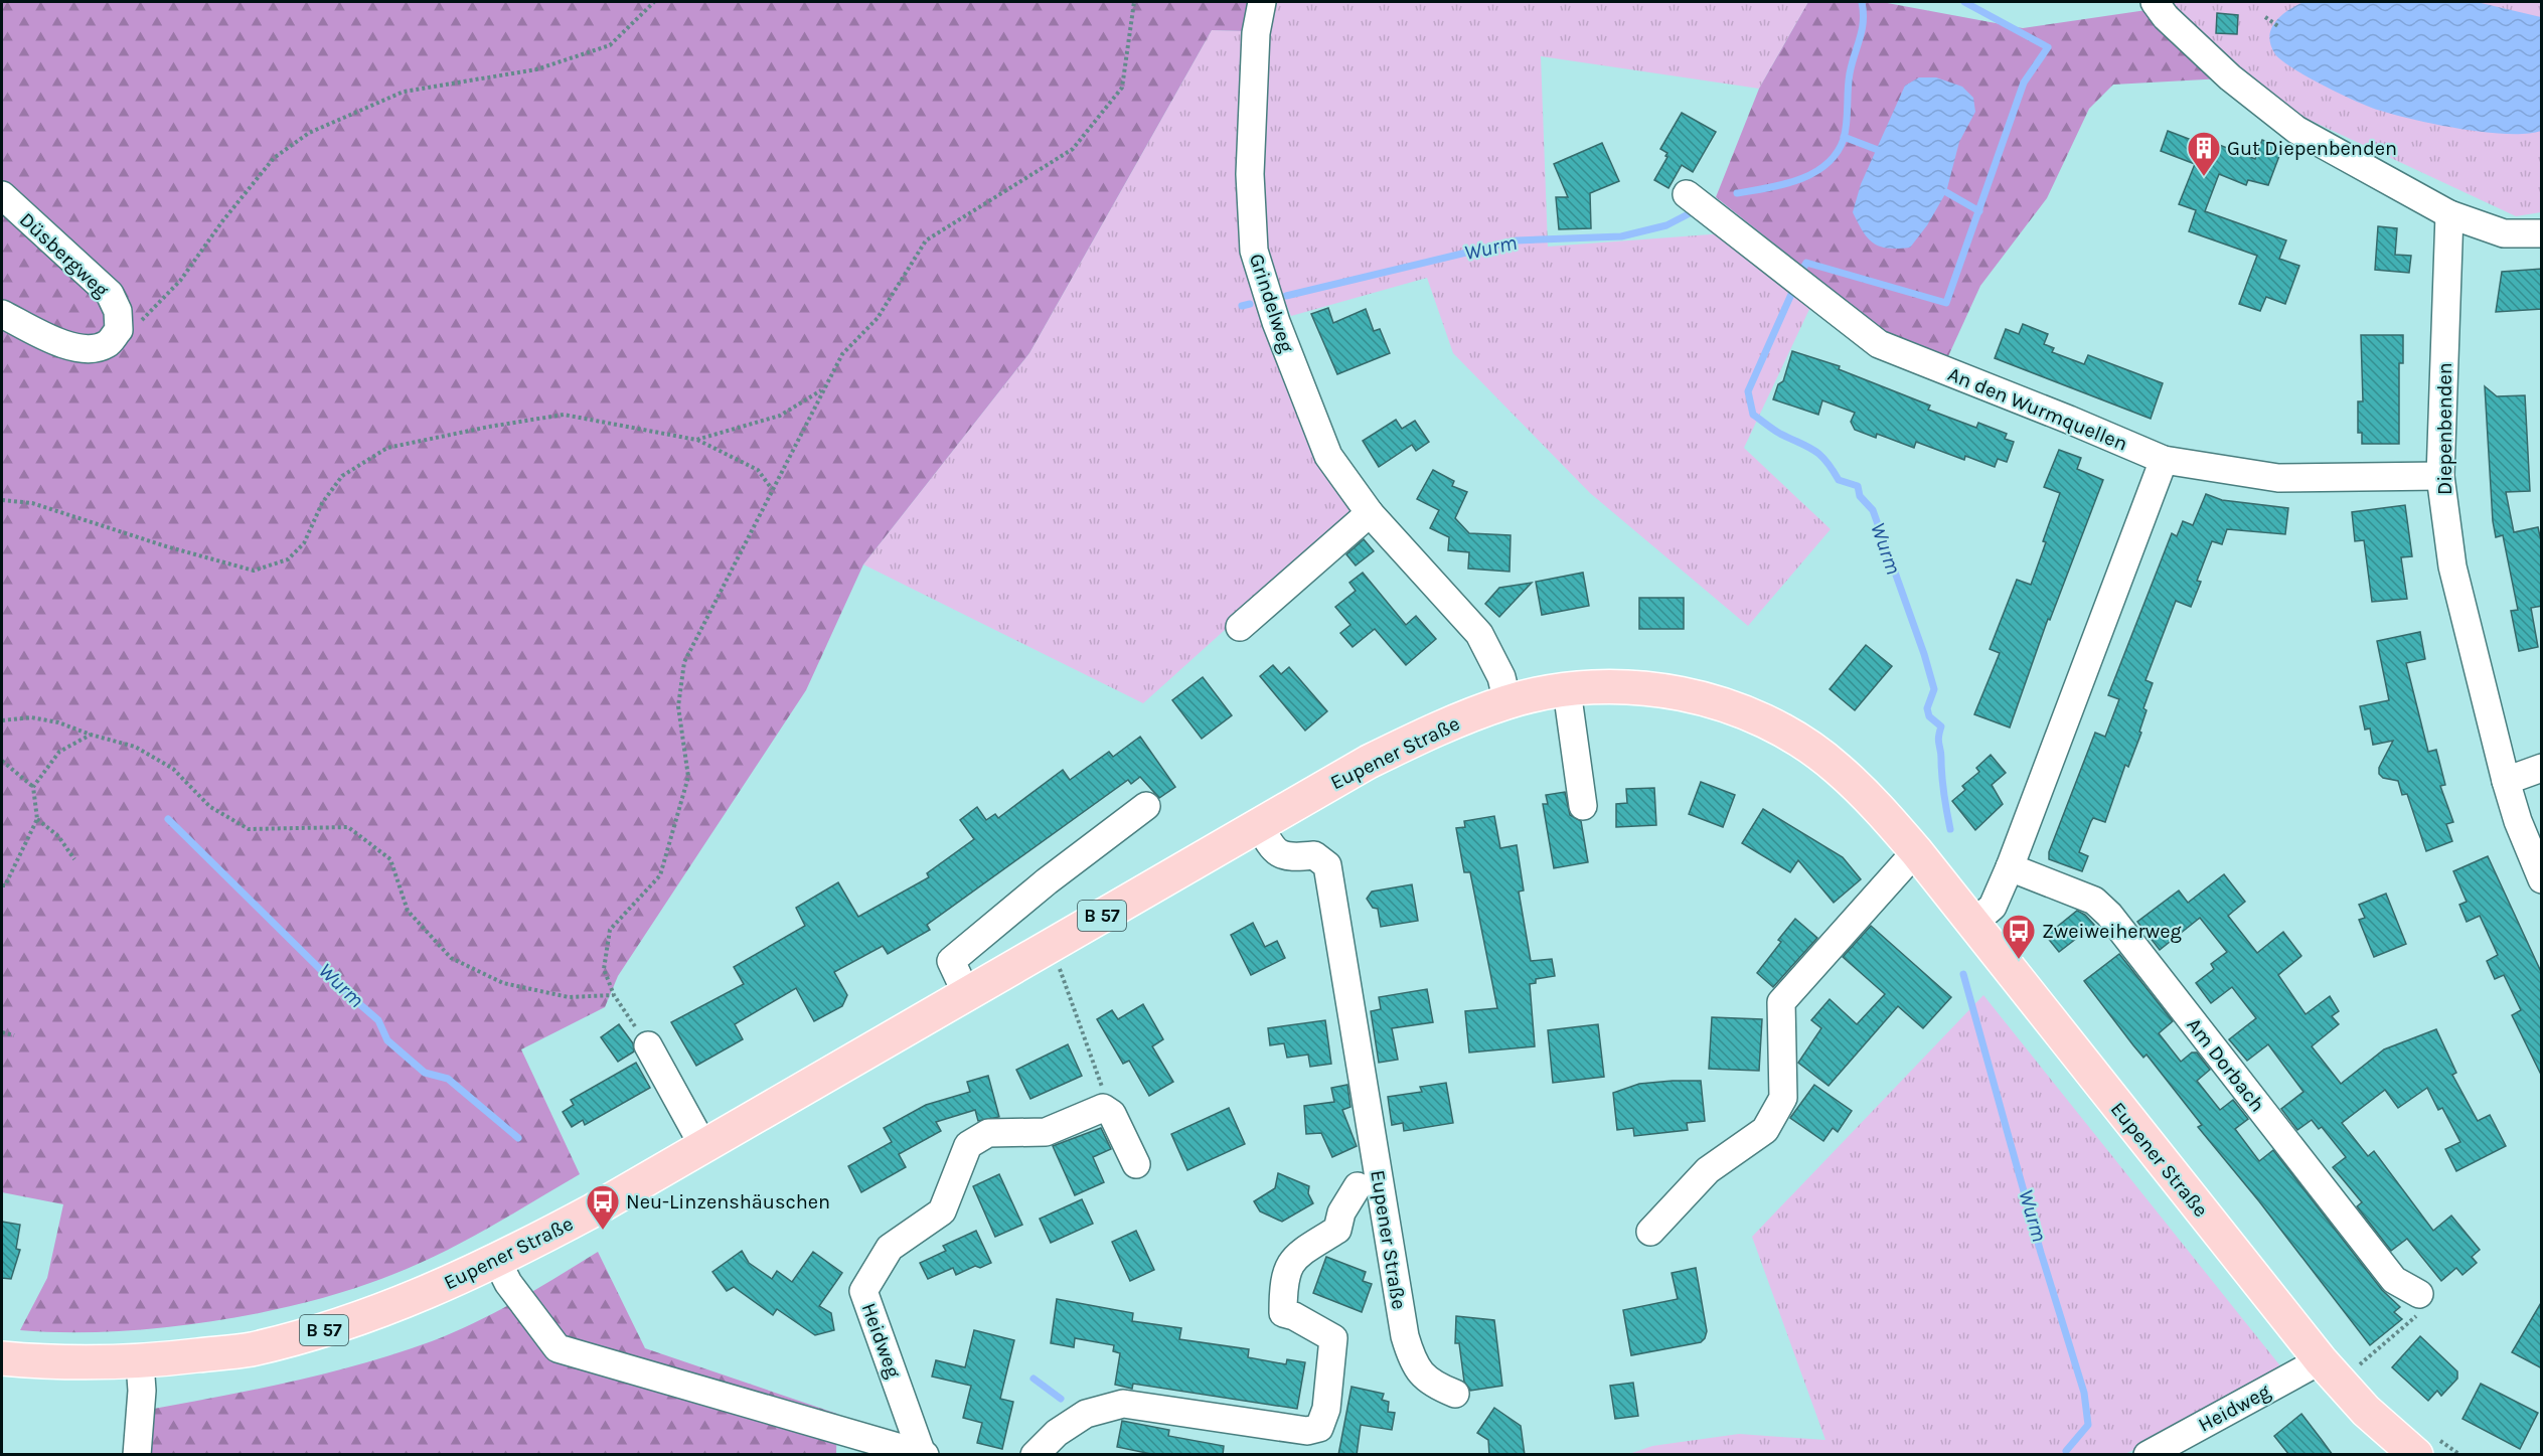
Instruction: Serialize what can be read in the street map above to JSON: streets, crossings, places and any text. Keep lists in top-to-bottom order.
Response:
{
  "streets": {
    "main road": ["Eupener Straße", "B 57"],
    "street": [
      "Düsbergweg",
      "Grindelweg",
      "An den Wurmquellen",
      "Diepenbenden",
      "Am Dorbach",
      "Heidweg"
    ]
  },
  "crossings": [
    ["Grindelweg", "Eupener Straße"],
    ["An den Wurmquellen", "Diepenbenden"],
    ["Eupener Straße", "Heidweg"]
  ],
  "water": ["Wurm"],
  "places": {
    "building": ["Gut Diepenbenden"],
    "bus stop": ["Zweiweiherweg", "Neu-Linzenshäuschen"]
  }
}
